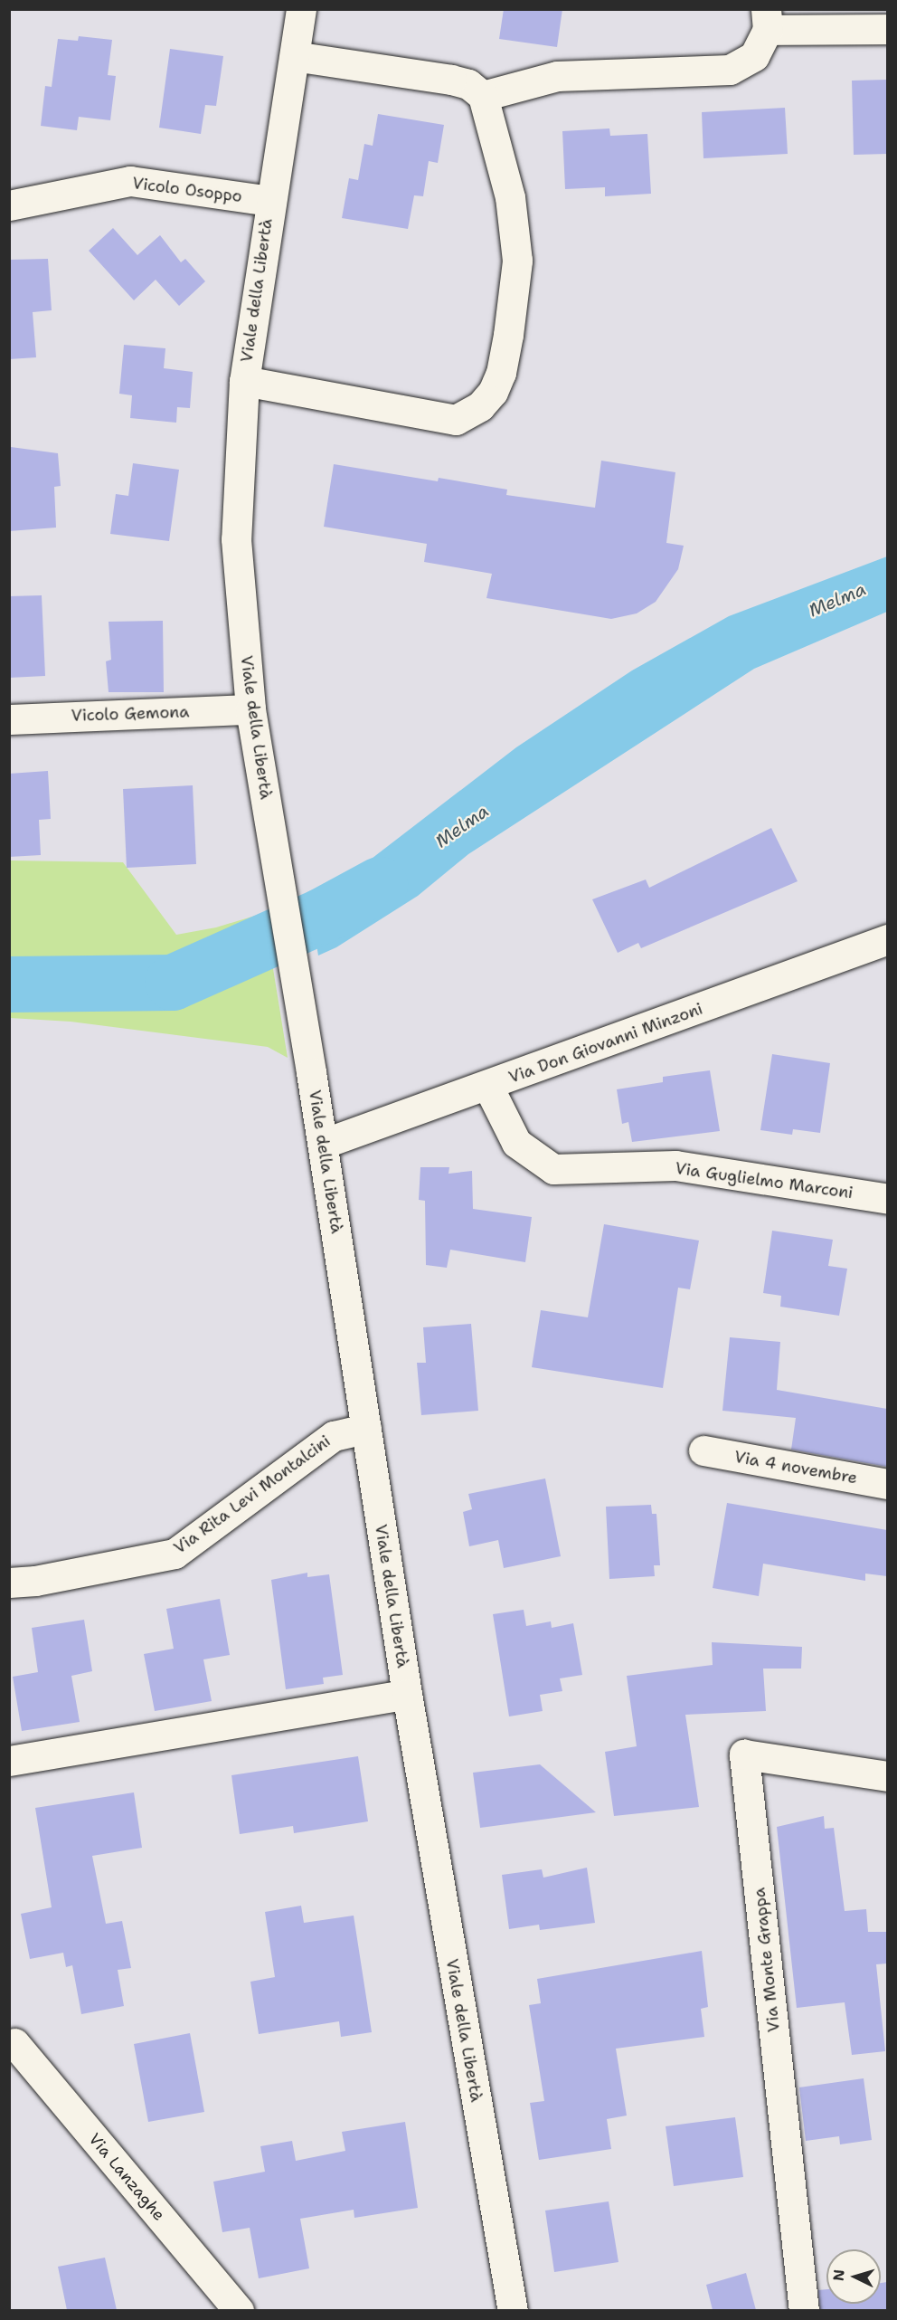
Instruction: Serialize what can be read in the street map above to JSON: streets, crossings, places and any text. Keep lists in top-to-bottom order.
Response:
{
  "streets": {
    "street": [
      "Vicolo Osoppo",
      "Viale della Libertà",
      "Vicolo Gemona",
      "Via Don Giovanni Minzoni",
      "Via Guglielmo Marconi",
      "Via 4 novembre",
      "Via Rita Levi Montalcini",
      "Via Monte Grappa",
      "Via Lanzaghe"
    ]
  },
  "crossings": [
    ["Vicolo Osoppo", "Viale della Libertà"],
    ["Viale della Libertà", "Vicolo Gemona"],
    ["Viale della Libertà", "Via Don Giovanni Minzoni"],
    ["Viale della Libertà", "Via Rita Levi Montalcini"],
    ["Via Don Giovanni Minzoni", "Via Guglielmo Marconi"]
  ],
  "water": ["Melma"],
  "north": "left"
}
